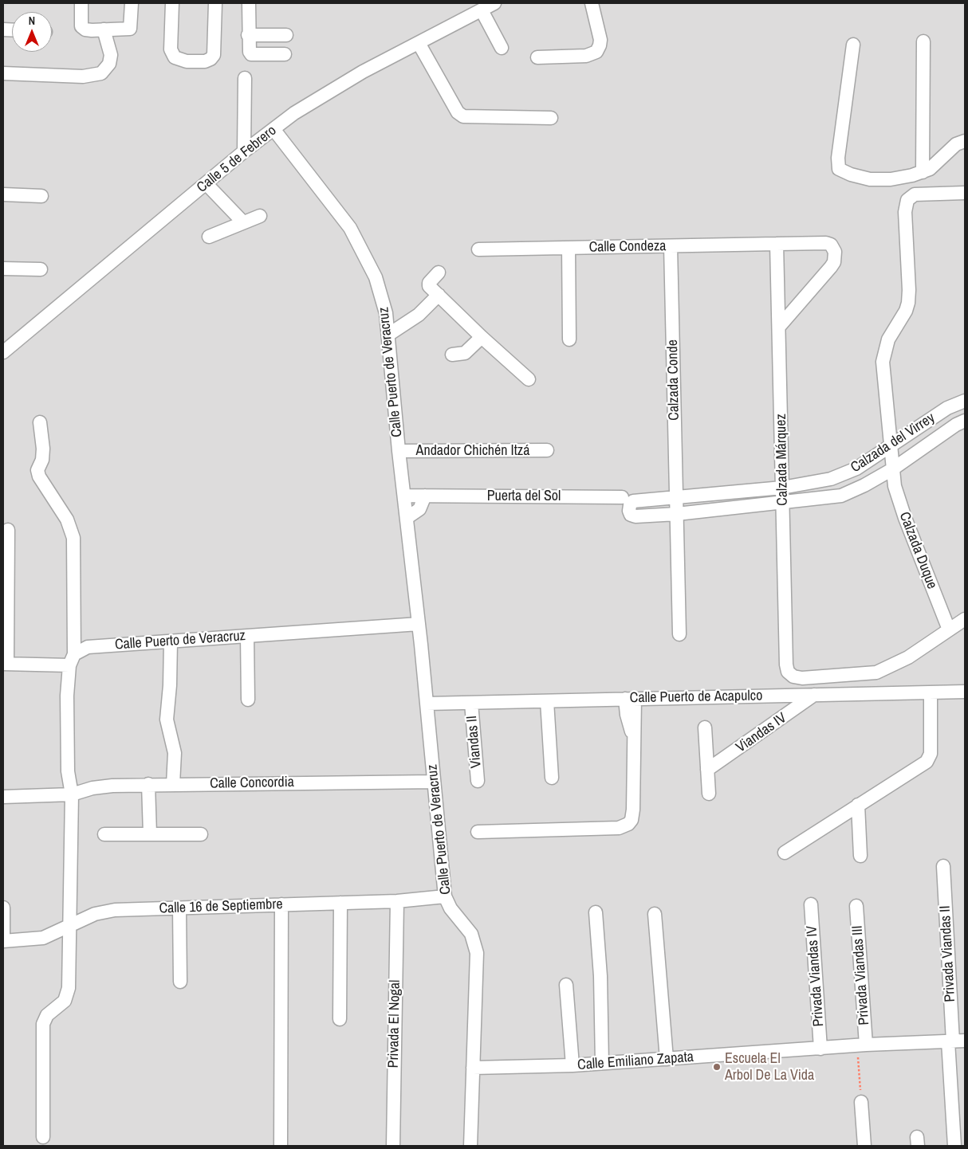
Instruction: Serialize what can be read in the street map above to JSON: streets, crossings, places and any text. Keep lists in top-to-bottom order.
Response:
{
  "streets": {
    "street": [
      "Calle 5 de Febrero",
      "Calle Condeza",
      "Calle Puerto de Veracruz",
      "Calzada Conde",
      "Calzada del Virrey",
      "Andador Chichén Itzá",
      "Calzada Márquez",
      "Puerta del Sol",
      "Calzada Duque",
      "Calle Puerto de Acapulco",
      "Viandas IV",
      "Viandas II",
      "Calle Concordia",
      "Calle 16 de Septiembre",
      "Privada Viandas II",
      "Privada Viandas III",
      "Privada Viandas IV",
      "Privada El Nogal",
      "Calle Emiliano Zapata"
    ]
  },
  "crossings": [
    ["Calle 5 de Febrero", "Calle Puerto de Veracruz"],
    ["Calle Condeza", "Calzada Conde"],
    ["Calle Condeza", "Calzada Márquez"],
    ["Calle Puerto de Veracruz", "Andador Chichén Itzá"],
    ["Calle Puerto de Veracruz", "Puerta del Sol"],
    ["Calle Puerto de Veracruz", "Calle Puerto de Acapulco"],
    ["Calle Puerto de Veracruz", "Calle Concordia"],
    ["Calle Puerto de Veracruz", "Calle 16 de Septiembre"],
    ["Calle Puerto de Veracruz", "Calle Emiliano Zapata"],
    ["Calzada Conde", "Calzada del Virrey"],
    ["Calzada del Virrey", "Calzada Márquez"],
    ["Calzada del Virrey", "Calzada Duque"],
    ["Calzada Márquez", "Calzada Duque"],
    ["Calle Puerto de Acapulco", "Viandas IV"],
    ["Calle Puerto de Acapulco", "Viandas II"],
    ["Calle 16 de Septiembre", "Privada El Nogal"],
    ["Privada Viandas II", "Calle Emiliano Zapata"],
    ["Privada Viandas III", "Calle Emiliano Zapata"],
    ["Privada Viandas IV", "Calle Emiliano Zapata"]
  ],
  "places": ["Escuela El Arbol De La Vida"],
  "north": "top"
}
